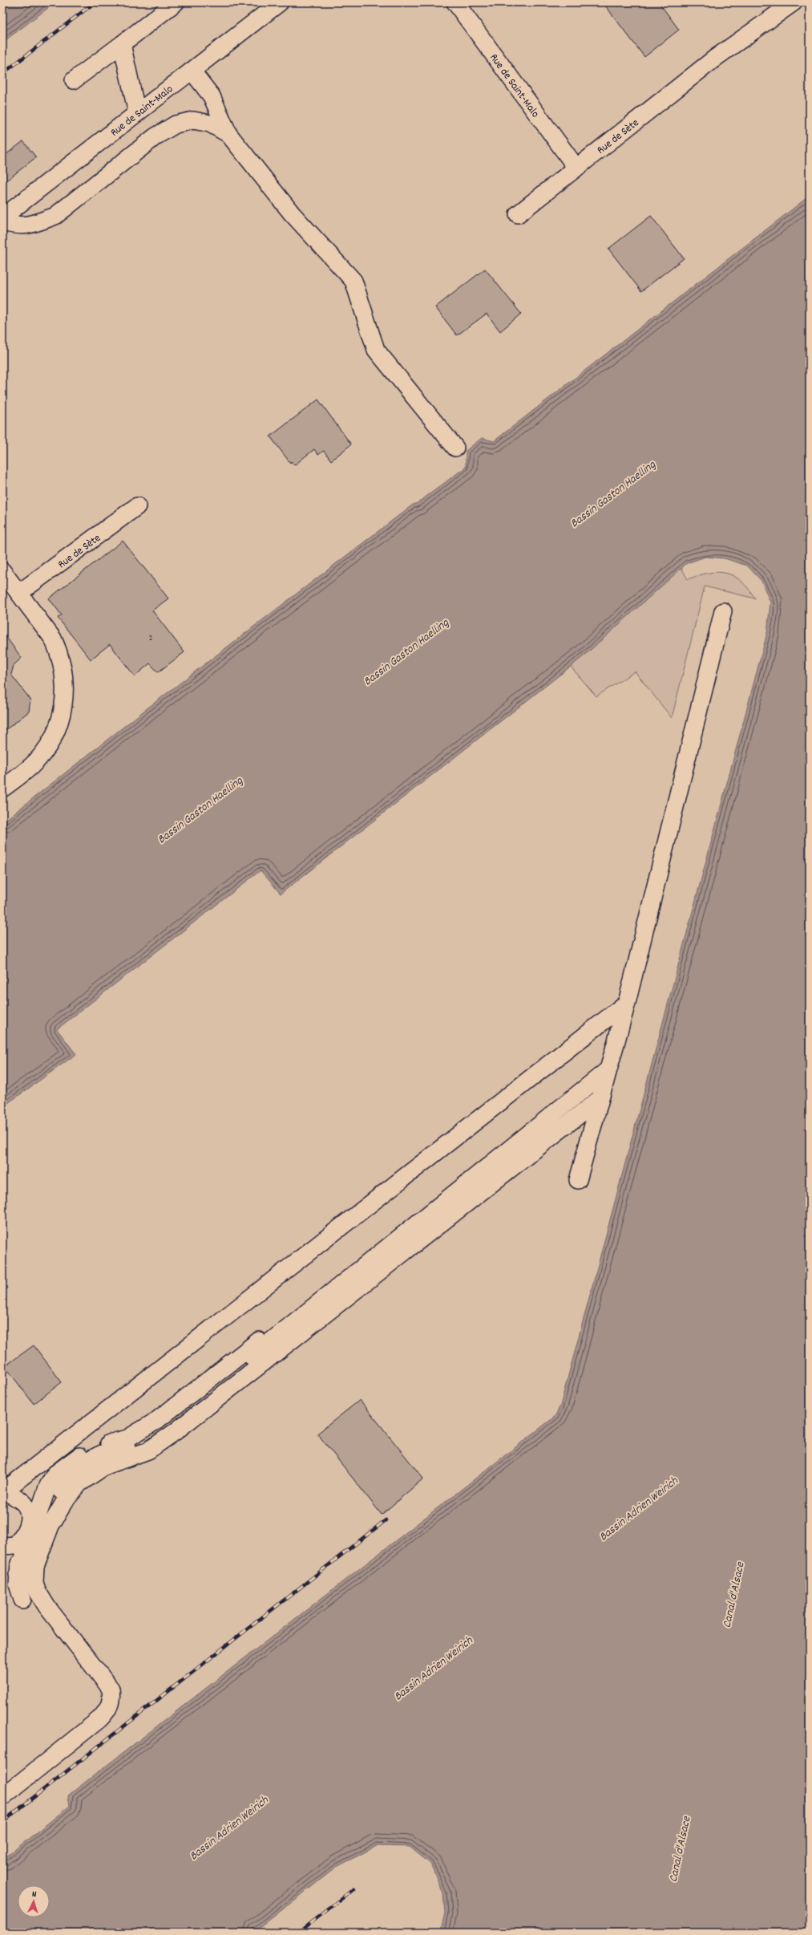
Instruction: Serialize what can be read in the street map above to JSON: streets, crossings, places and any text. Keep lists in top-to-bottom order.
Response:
{
  "streets": {
    "street": ["Rue de Saint-Malo", "Rue de Sète"]
  },
  "crossings": [
    ["Rue de Saint-Malo", "Rue de Sète"]
  ],
  "water": ["Bassin Gaston Haelling", "Bassin Adrien Weirich", "Canal d'Alsace"],
  "house_numbers": ["2"],
  "north": "top"
}
